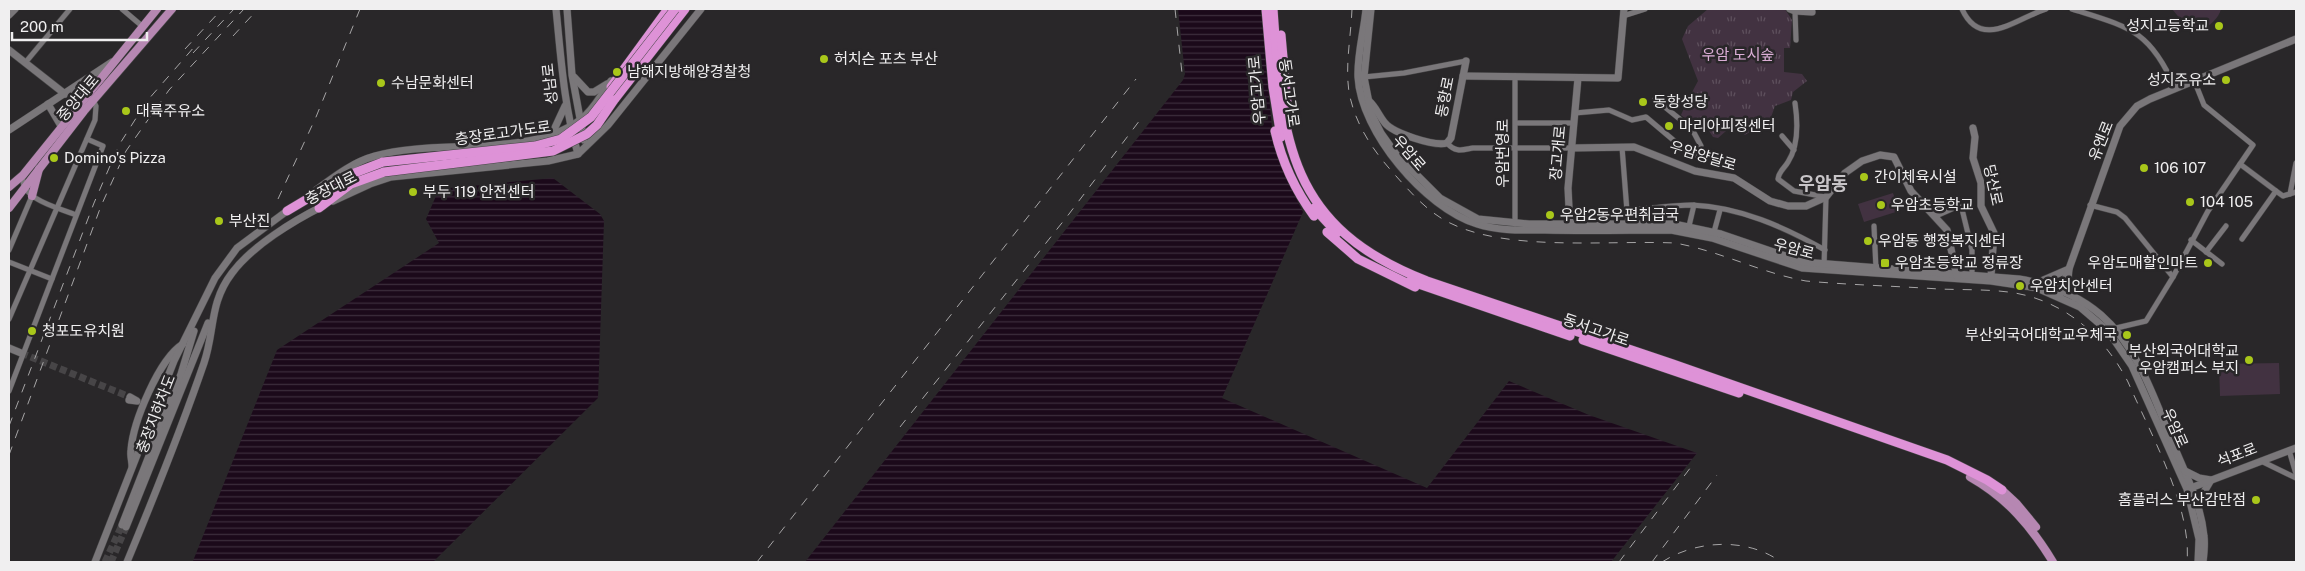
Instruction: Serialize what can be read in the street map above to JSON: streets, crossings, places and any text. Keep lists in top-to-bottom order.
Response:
{
  "streets": {
    "highway": ["우암고가로", "동서고가로", "충장로고가도로"],
    "main road": [
      "성남로",
      "동항로",
      "중앙대로",
      "유엔로",
      "우암로",
      "장고개로",
      "우암양달로",
      "당산로",
      "충장대로",
      "충장지하차도",
      "석포로"
    ],
    "street": ["우암번영로"]
  },
  "crossings": [
    ["성남로", "충장대로"],
    ["우암고가로", "동서고가로"],
    ["동항로", "우암로"],
    ["충장로고가도로", "충장대로"],
    ["유엔로", "우암로"],
    ["우암로", "우암번영로"],
    ["우암로", "장고개로"],
    ["우암로", "당산로"],
    ["우암로", "석포로"],
    ["장고개로", "우암양달로"],
    ["충장대로", "충장지하차도"]
  ],
  "districts": ["우암동"],
  "parks": ["우암 도시숲"],
  "places": {
    "other": [
      "성지고등학교",
      "허치슨 포츠 부산",
      "남해지방해양경찰청",
      "성지주유소",
      "수남문화센터",
      "동항성당",
      "대륙주유소",
      "마리아피정센터",
      "Domino's Pizza",
      "106 107",
      "간이체육시설",
      "부두 119 안전센터",
      "104 105",
      "우암초등학교",
      "우암2동우편취급국",
      "부산진",
      "우암동 행정복지센터",
      "우암도매할인마트",
      "우암치안센터",
      "청포도유치원",
      "부산외국어대학교우체국",
      "부산외국어대학교 우암캠퍼스 부지",
      "홈플러스 부산감만점"
    ],
    "transit": ["우암초등학교 정류장"]
  },
  "scale_bar": "200 m"
}
